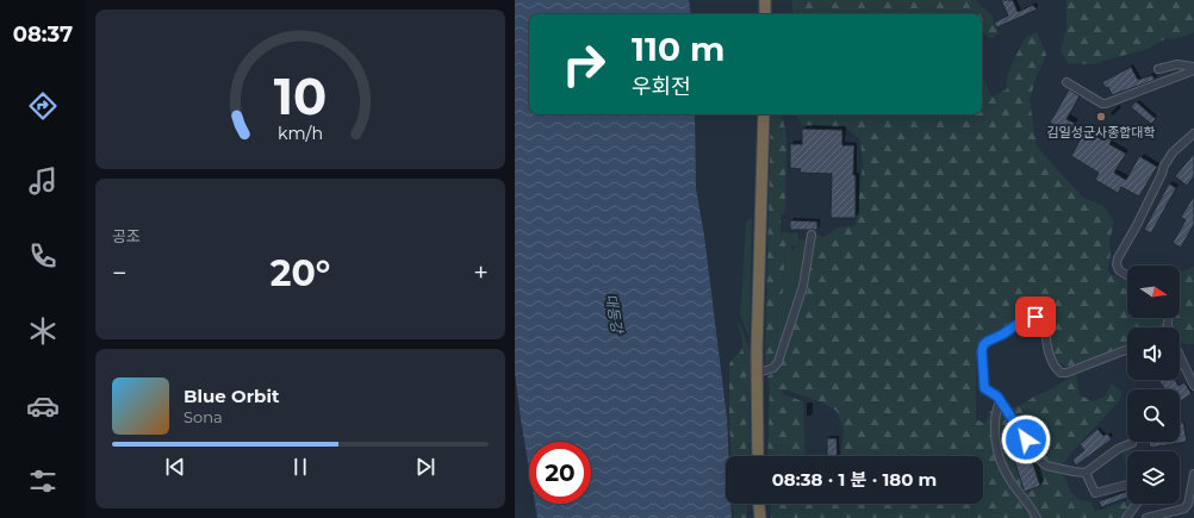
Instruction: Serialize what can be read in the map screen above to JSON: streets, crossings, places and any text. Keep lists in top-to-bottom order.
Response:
{
  "water": ["대동강"],
  "places": ["김일성군사종합대학"],
  "north": "right",
  "page": {
    "tabs": "08:37",
    "turn": ["110 m", "우회전"],
    "tile": "공조",
    "heat": ["−", "20°", "+"],
    "song": ["Blue Orbit", "Sona"],
    "limit": "20",
    "trip": "08:38 · 1 분 · 180 m",
    "gauge": ["10", "km/h"]
  }
}
